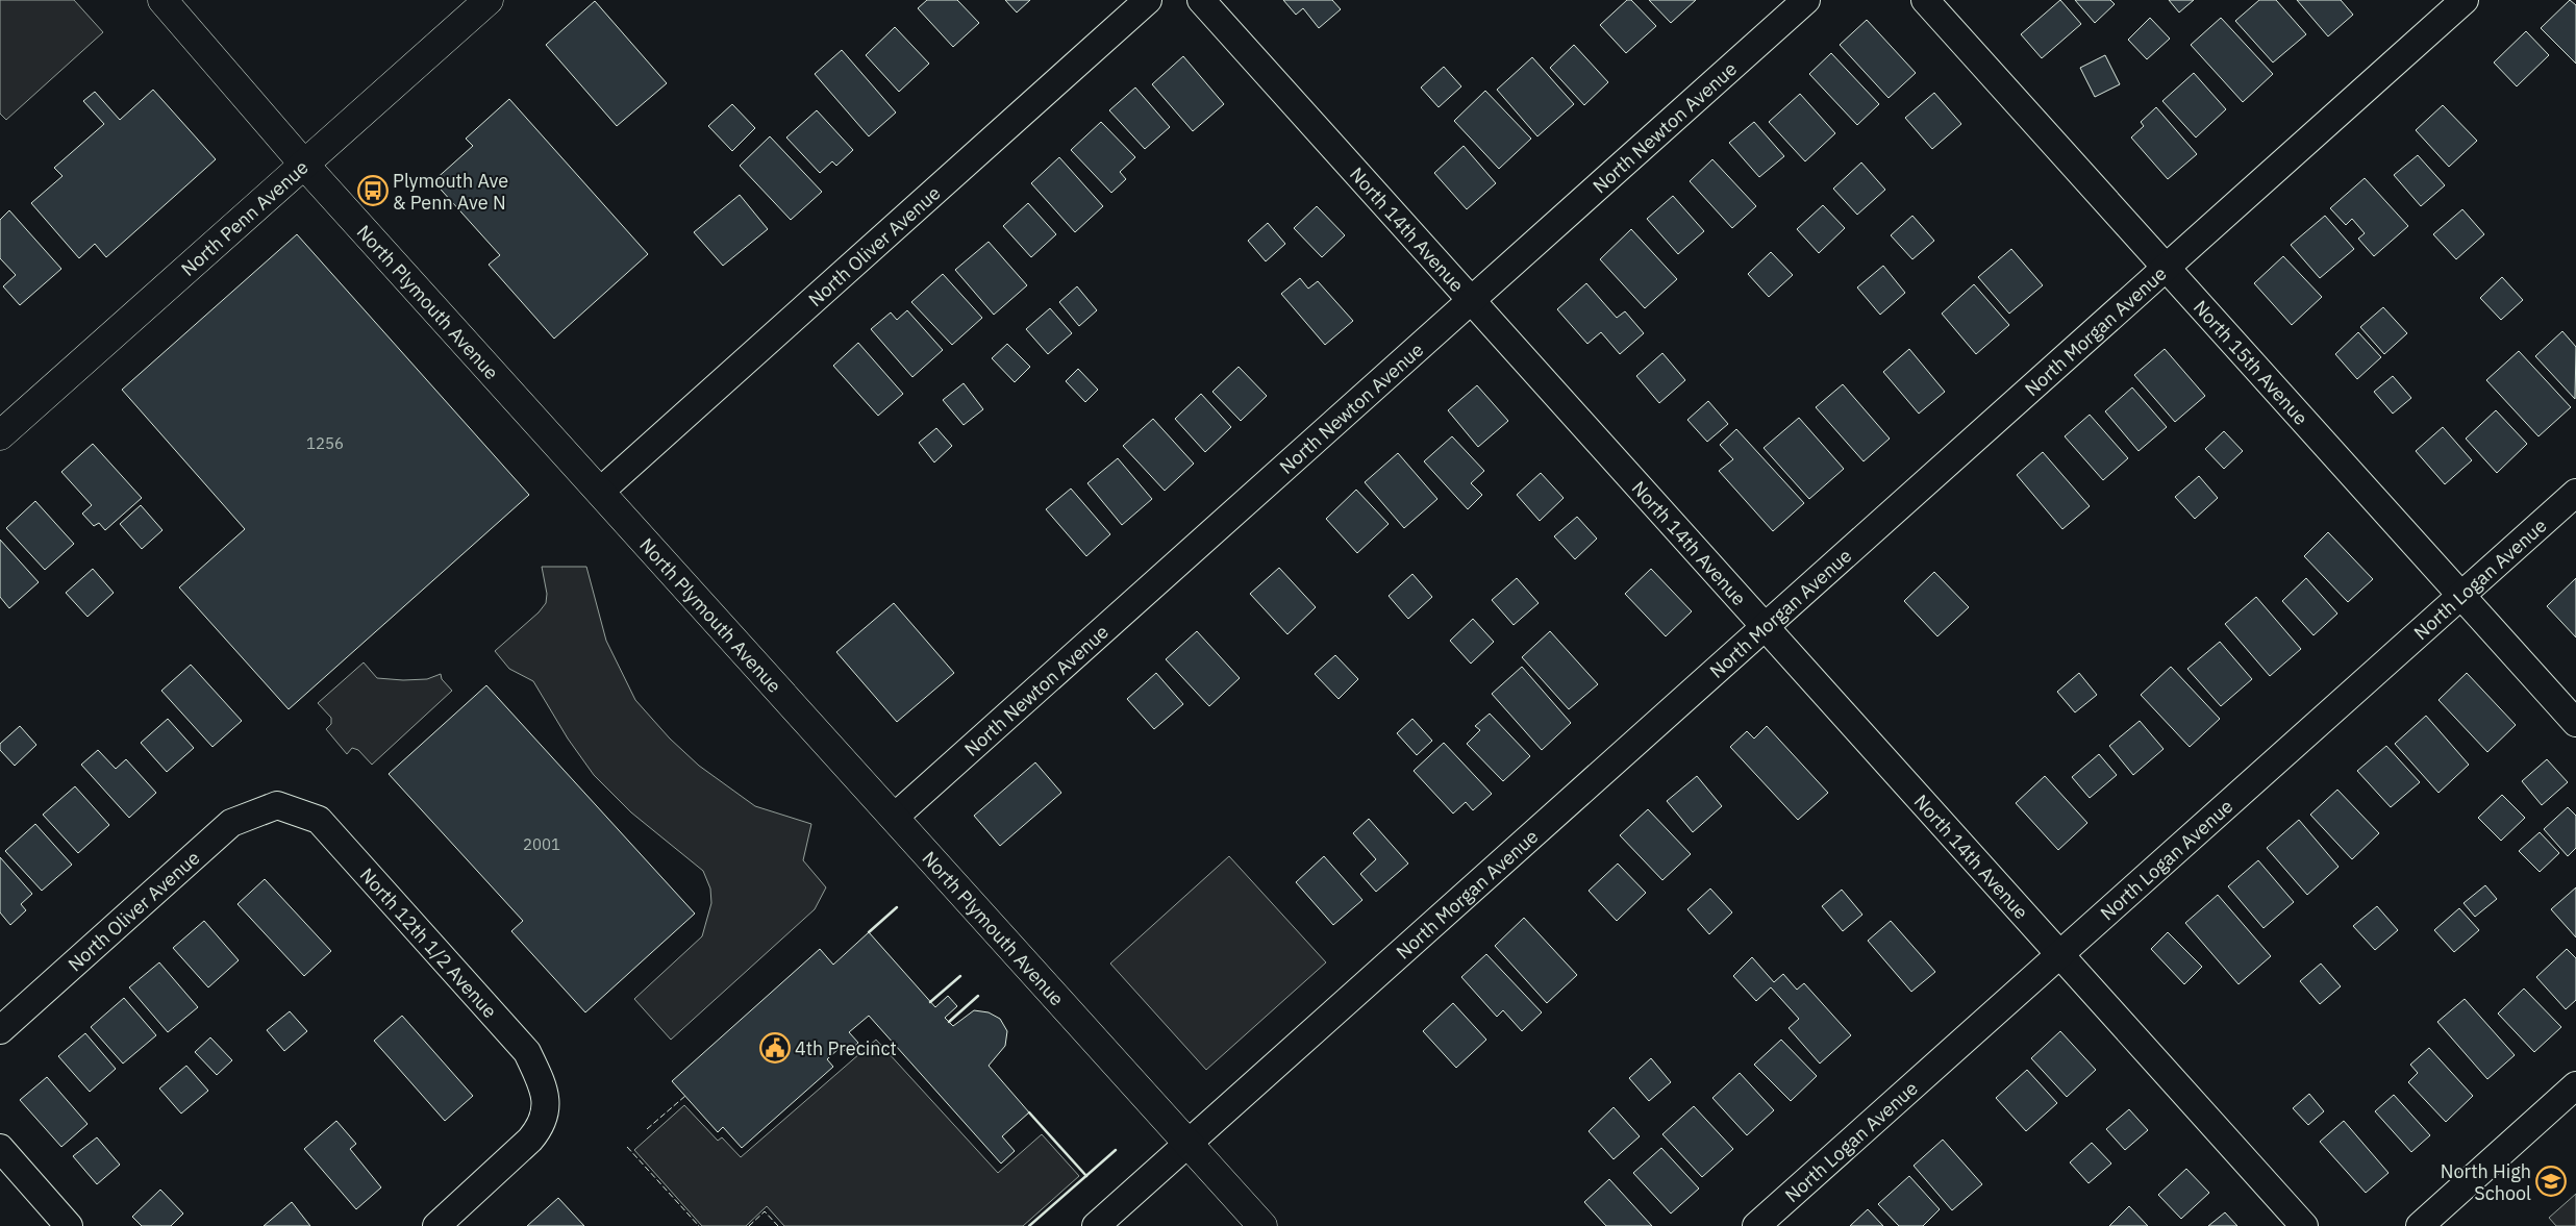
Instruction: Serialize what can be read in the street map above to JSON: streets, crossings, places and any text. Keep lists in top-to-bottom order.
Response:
{
  "streets": {
    "main road": ["North Penn Avenue", "North Plymouth Avenue"],
    "street": [
      "North Newton Avenue",
      "North 14th Avenue",
      "North Oliver Avenue",
      "North Morgan Avenue",
      "North 15th Avenue",
      "North Logan Avenue",
      "North 12th 1/2 Avenue"
    ]
  },
  "crossings": [
    ["North Newton Avenue", "North 14th Avenue"],
    ["North Newton Avenue", "North Plymouth Avenue"],
    ["North Penn Avenue", "North Plymouth Avenue"],
    ["North 14th Avenue", "North Morgan Avenue"],
    ["North 14th Avenue", "North Logan Avenue"],
    ["North Oliver Avenue", "North Plymouth Avenue"],
    ["North Oliver Avenue", "North 12th 1/2 Avenue"],
    ["North Plymouth Avenue", "North Morgan Avenue"],
    ["North Morgan Avenue", "North 15th Avenue"],
    ["North 15th Avenue", "North Logan Avenue"]
  ],
  "places": {
    "bus stop": ["Plymouth Ave & Penn Ave N"],
    "public building": ["4th Precinct"],
    "school or university": ["North High School"]
  },
  "house_numbers": ["1256", "2001"]
}
